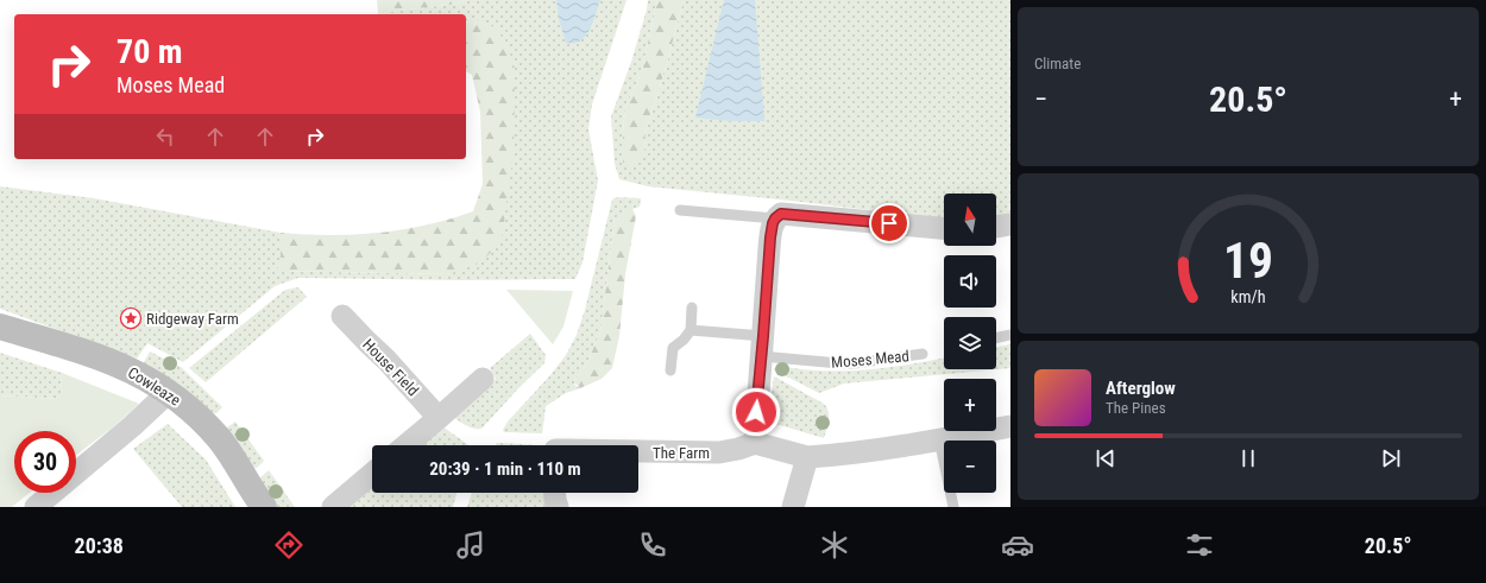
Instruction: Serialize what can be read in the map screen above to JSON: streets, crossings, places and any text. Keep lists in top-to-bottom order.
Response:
{
  "streets": {
    "main road": ["Cowleaze"],
    "street": ["House Field", "The Farm"],
    "lane": ["Moses Mead"]
  },
  "places": {
    "place": ["Ridgeway Farm"]
  },
  "north": "top",
  "page": {
    "tile": "Climate",
    "turn": ["70 m", "Moses Mead"],
    "heat": ["−", "20.5°", "+"],
    "map_buttons": ["+", "−"],
    "song": ["Afterglow", "The Pines"],
    "limit": "30",
    "trip": "20:39 · 1 min · 110 m",
    "tabs": ["20:38", "20.5°"],
    "gauge": ["19", "km/h"]
  }
}
